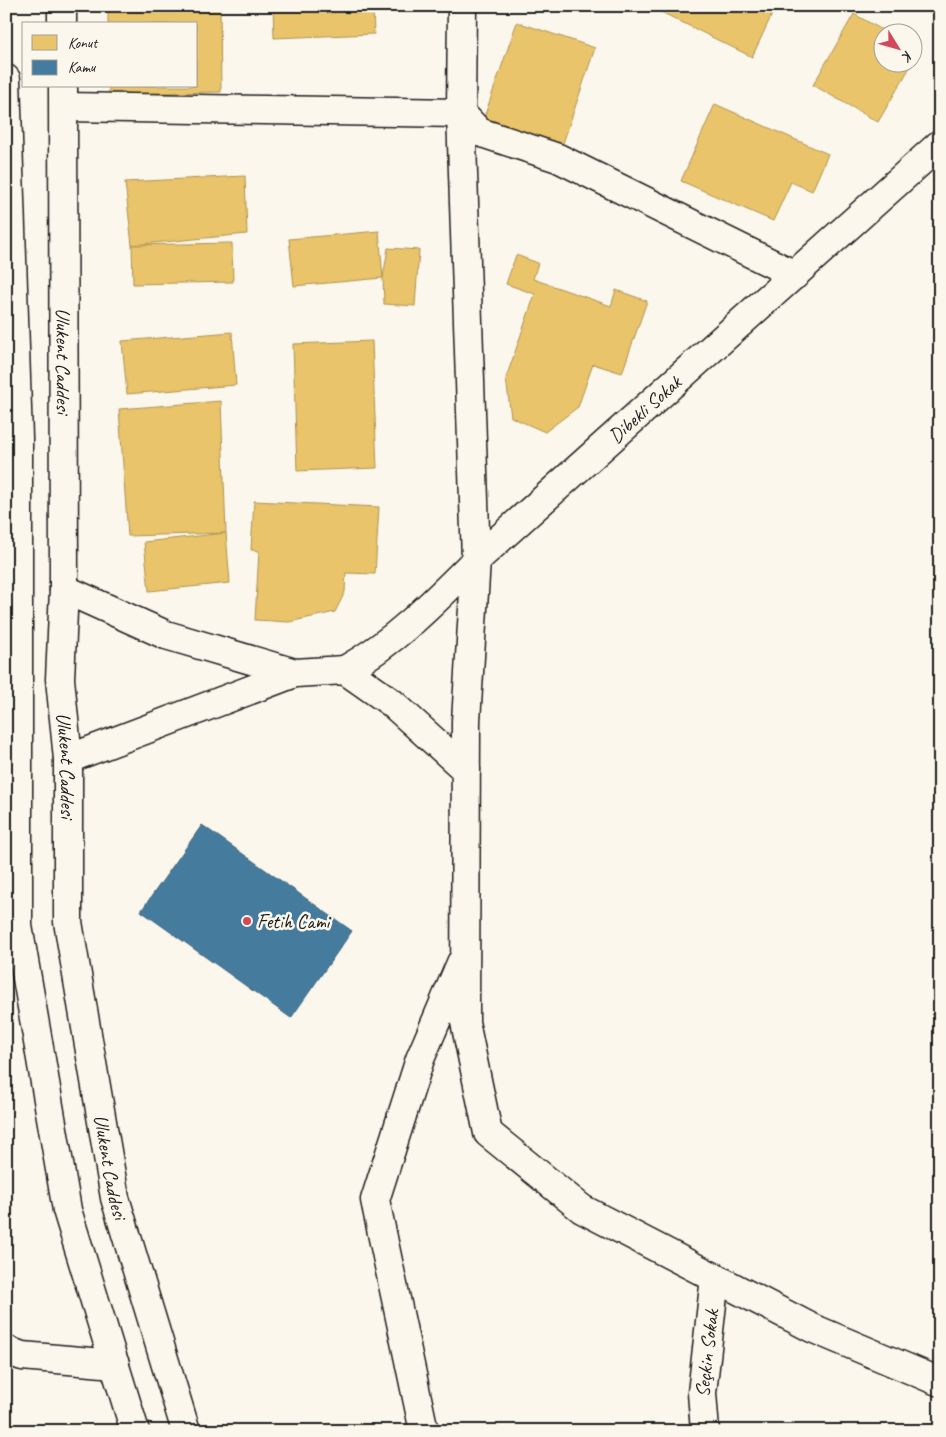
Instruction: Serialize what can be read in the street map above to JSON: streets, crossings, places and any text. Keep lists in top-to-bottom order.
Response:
{
  "streets": {
    "street": ["Ulukent Caddesi", "Dibekli Sokak", "Seçkin Sokak"]
  },
  "places": ["Fetih Cami"],
  "legend": ["Konut", "Kamu"],
  "north": "bottom right"
}
